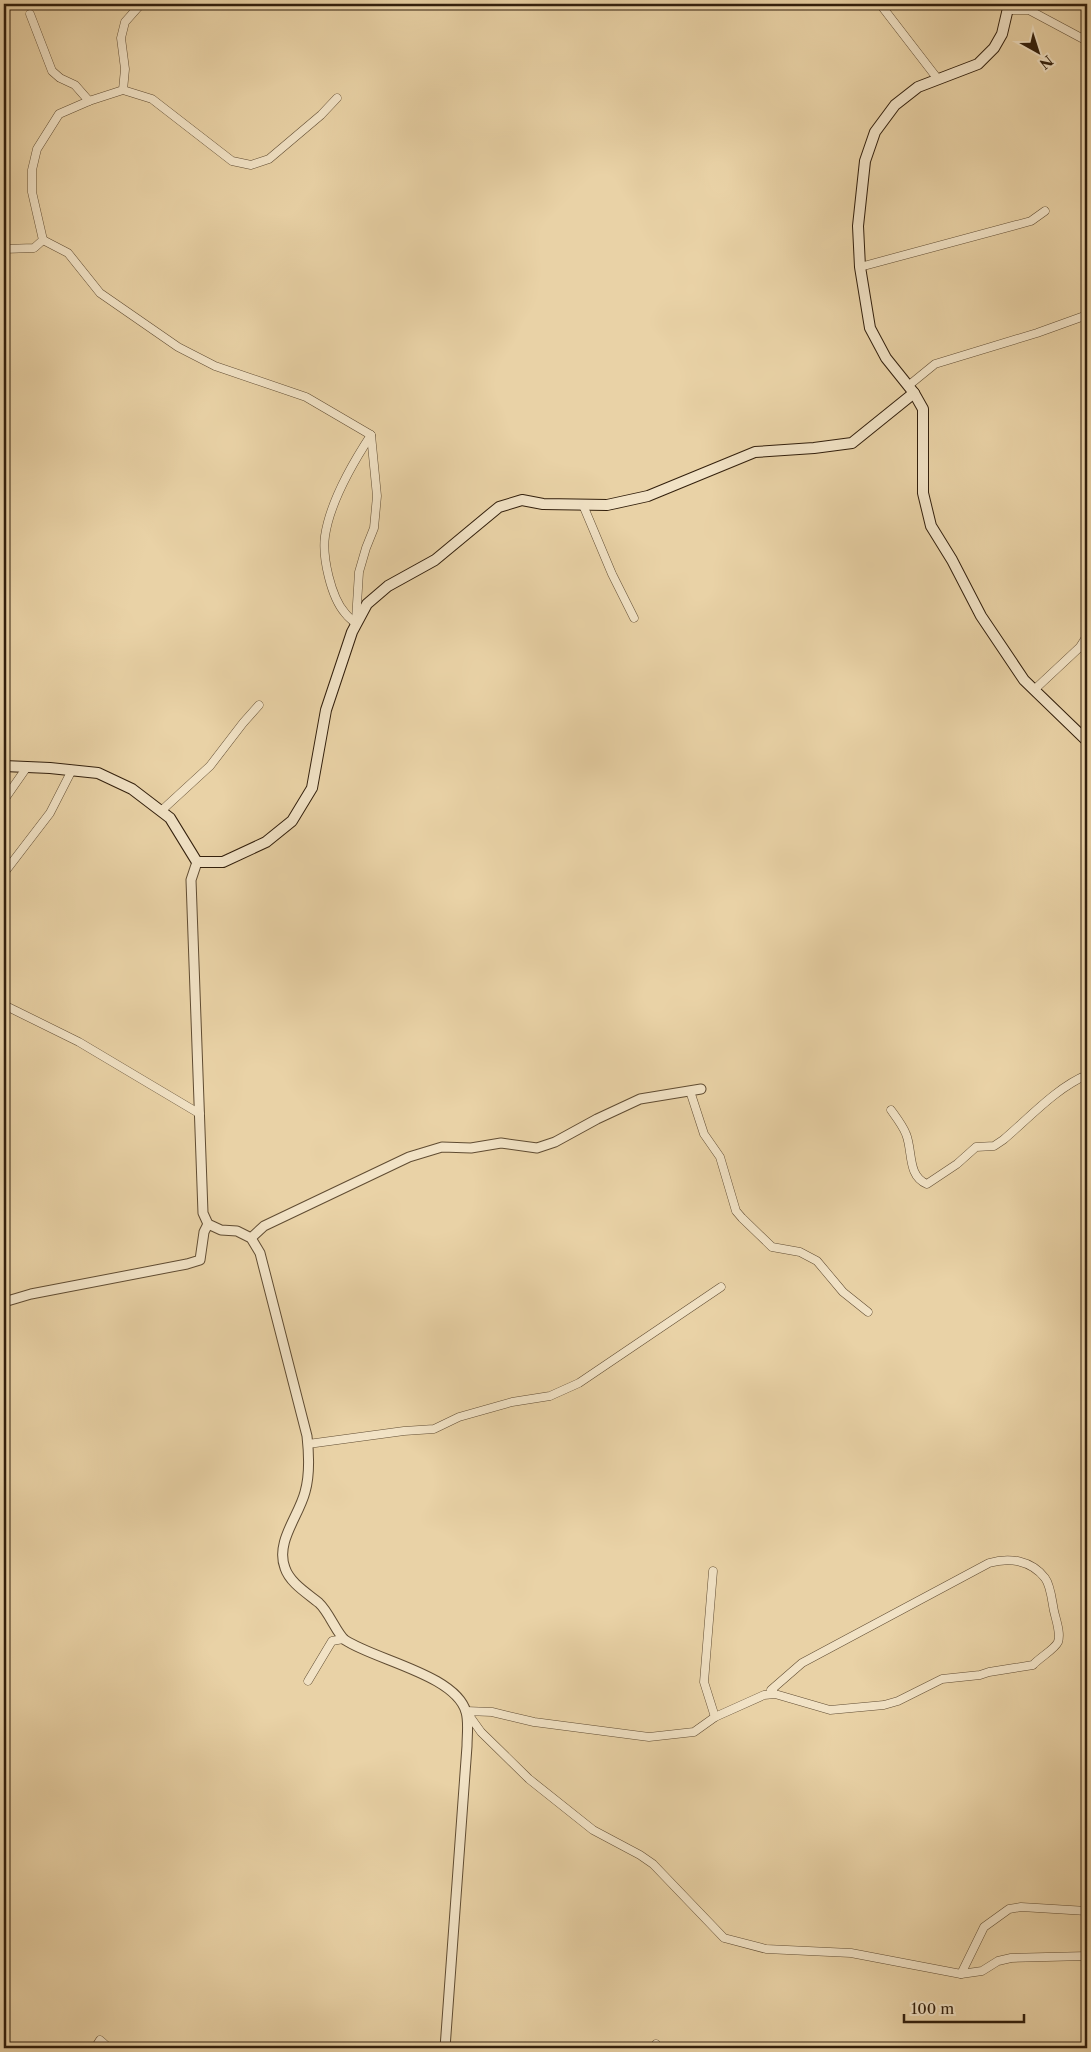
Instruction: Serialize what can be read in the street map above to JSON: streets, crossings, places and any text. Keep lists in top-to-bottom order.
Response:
{
  "scale_bar": "100 m",
  "north": "bottom right"
}
